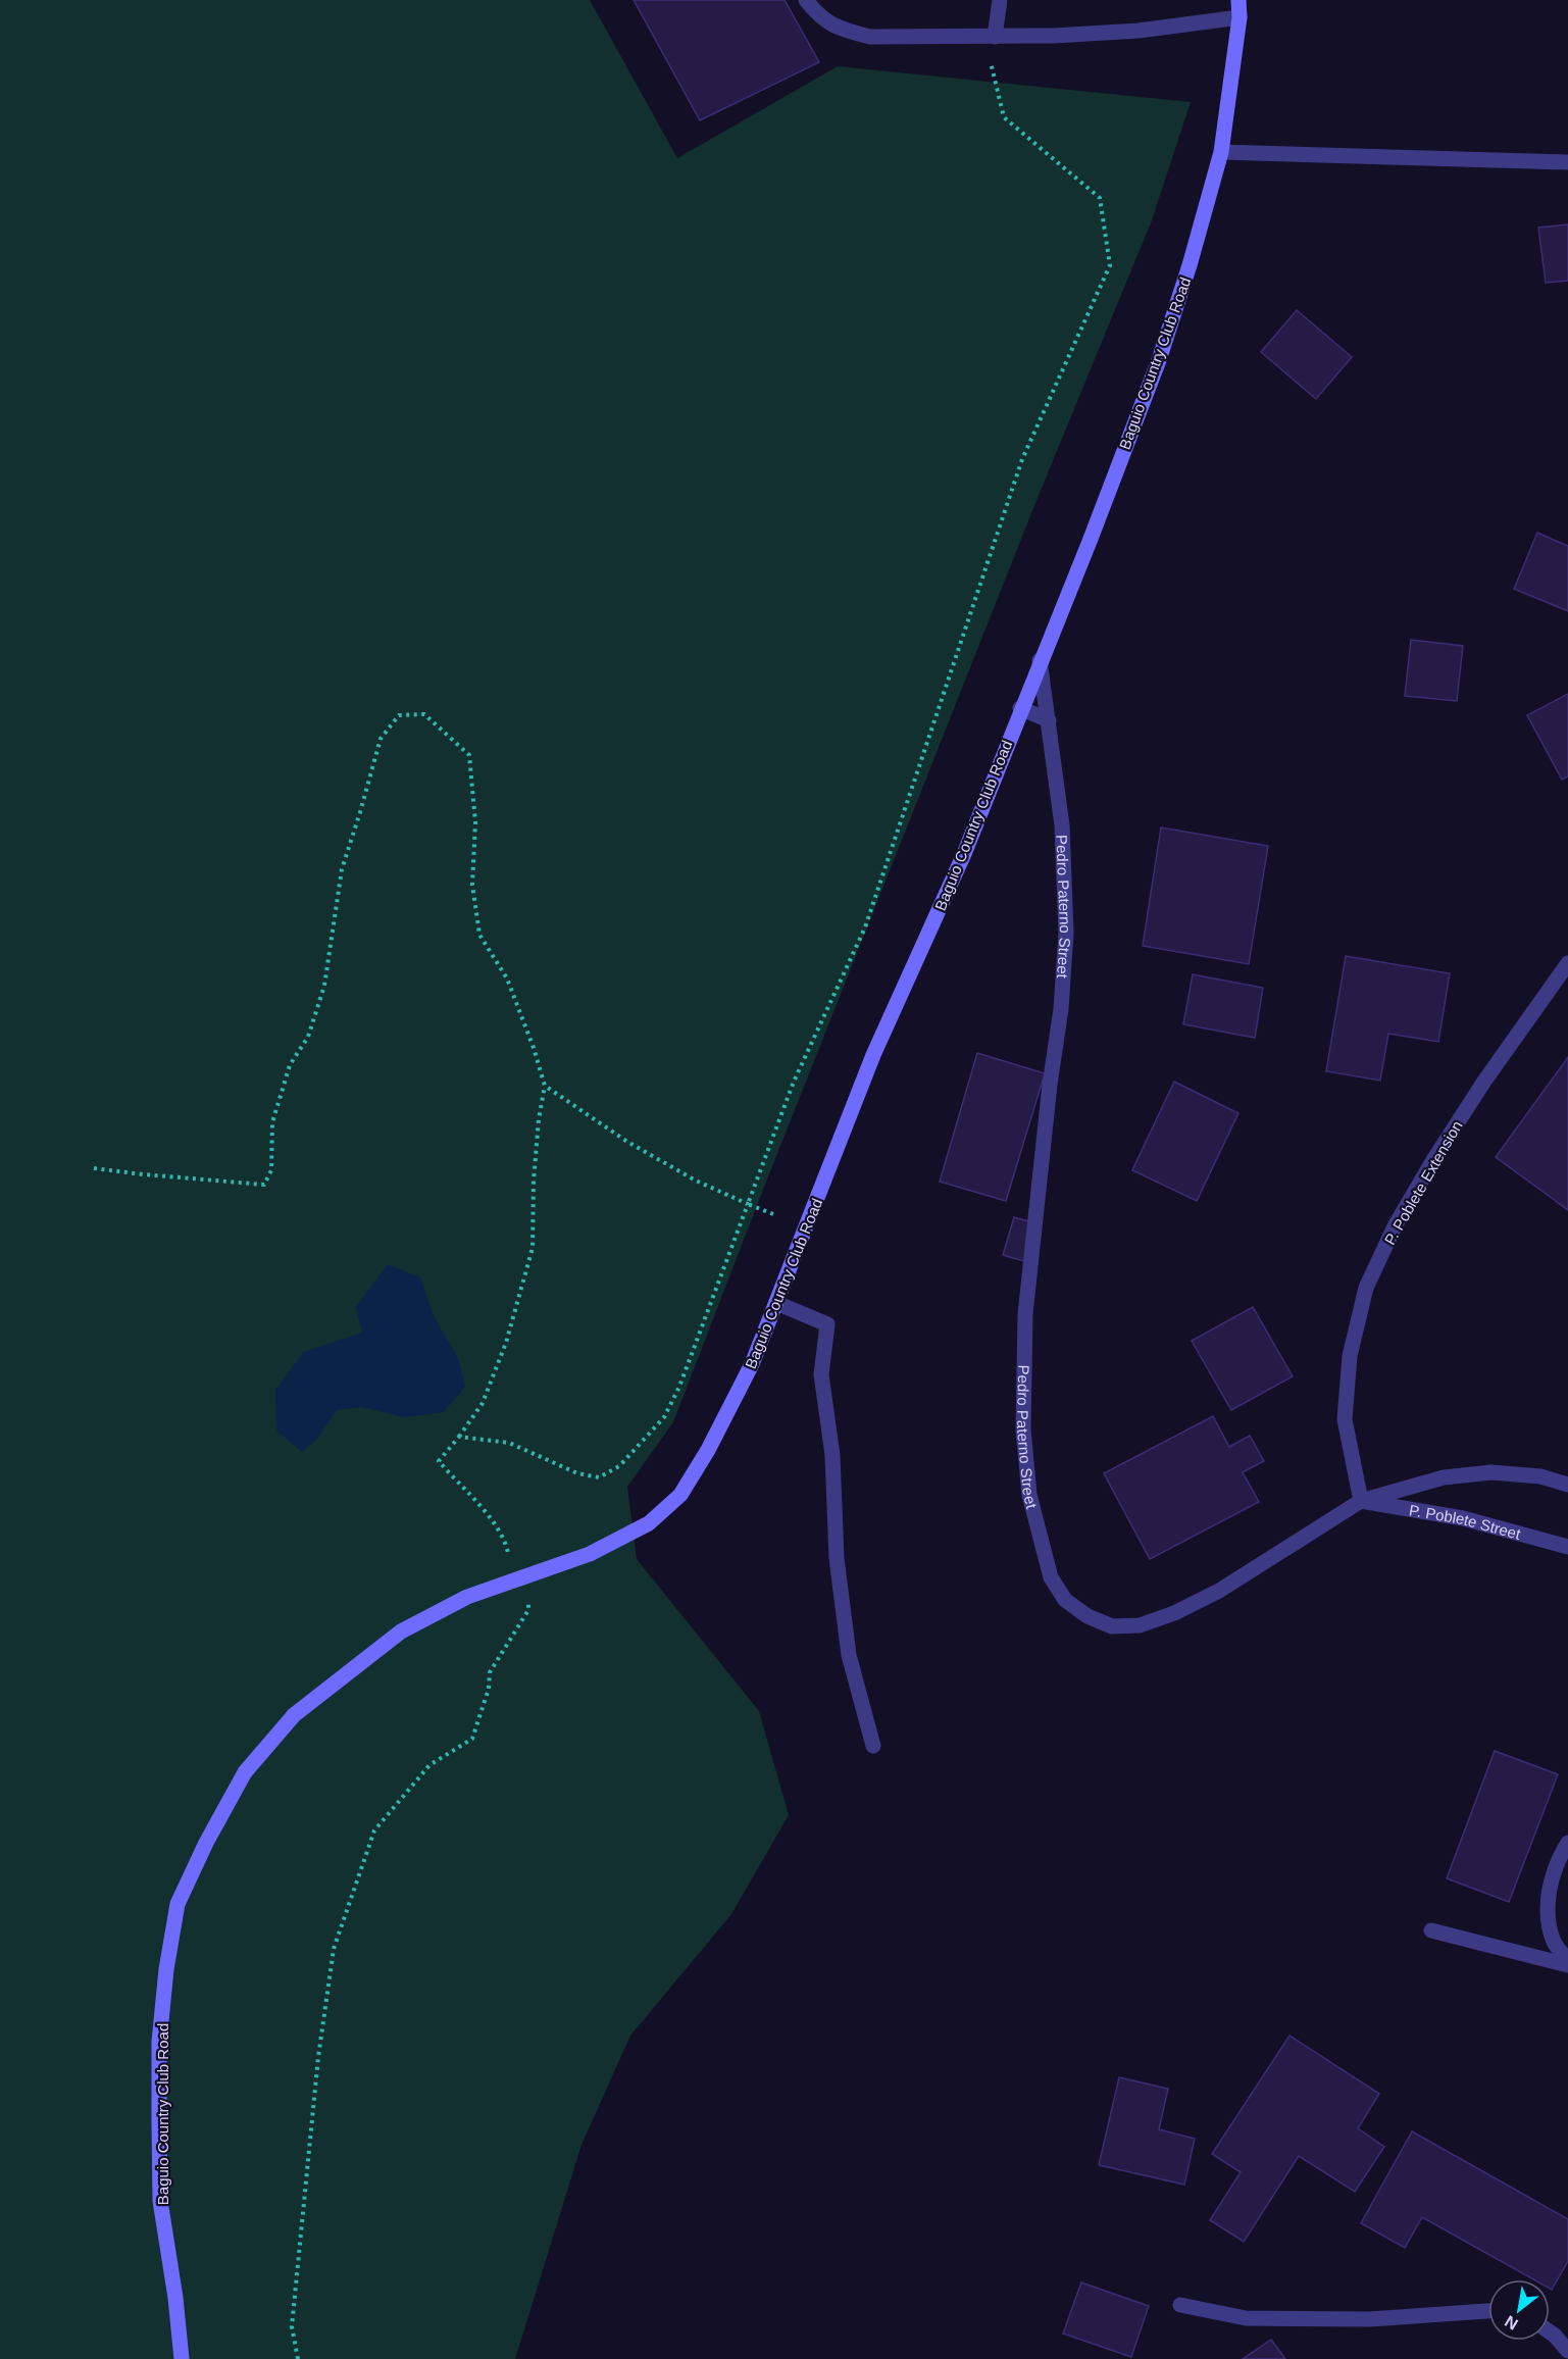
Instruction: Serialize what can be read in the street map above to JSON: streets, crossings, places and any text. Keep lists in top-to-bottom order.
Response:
{
  "streets": {
    "main road": ["Baguio Country Club Road"],
    "street": ["Pedro Paterno Street", "P. Poblete Extension", "P. Poblete Street"]
  },
  "crossings": [
    ["Baguio Country Club Road", "Pedro Paterno Street"],
    ["Pedro Paterno Street", "P. Poblete Extension"],
    ["Pedro Paterno Street", "P. Poblete Street"],
    ["P. Poblete Extension", "P. Poblete Street"]
  ],
  "north": "bottom left"
}
